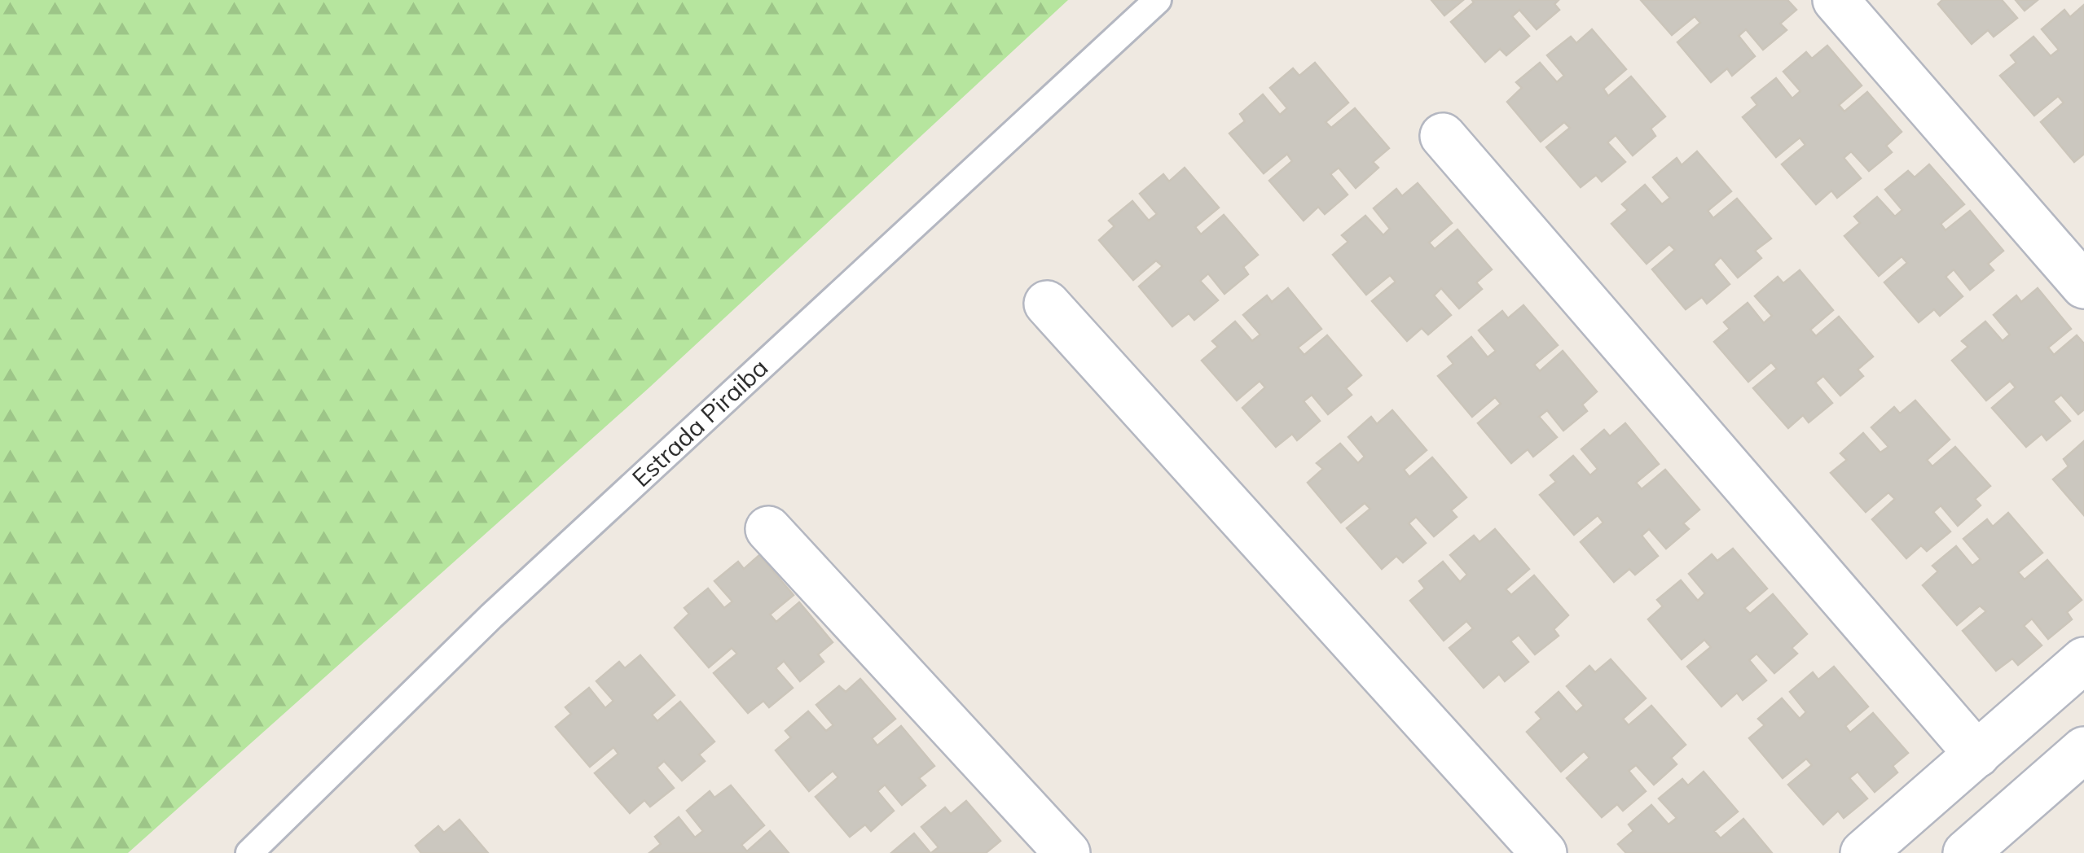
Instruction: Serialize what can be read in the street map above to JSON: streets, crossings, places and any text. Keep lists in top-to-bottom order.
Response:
{
  "streets": {
    "lane": ["Estrada Piraiba"]
  }
}
